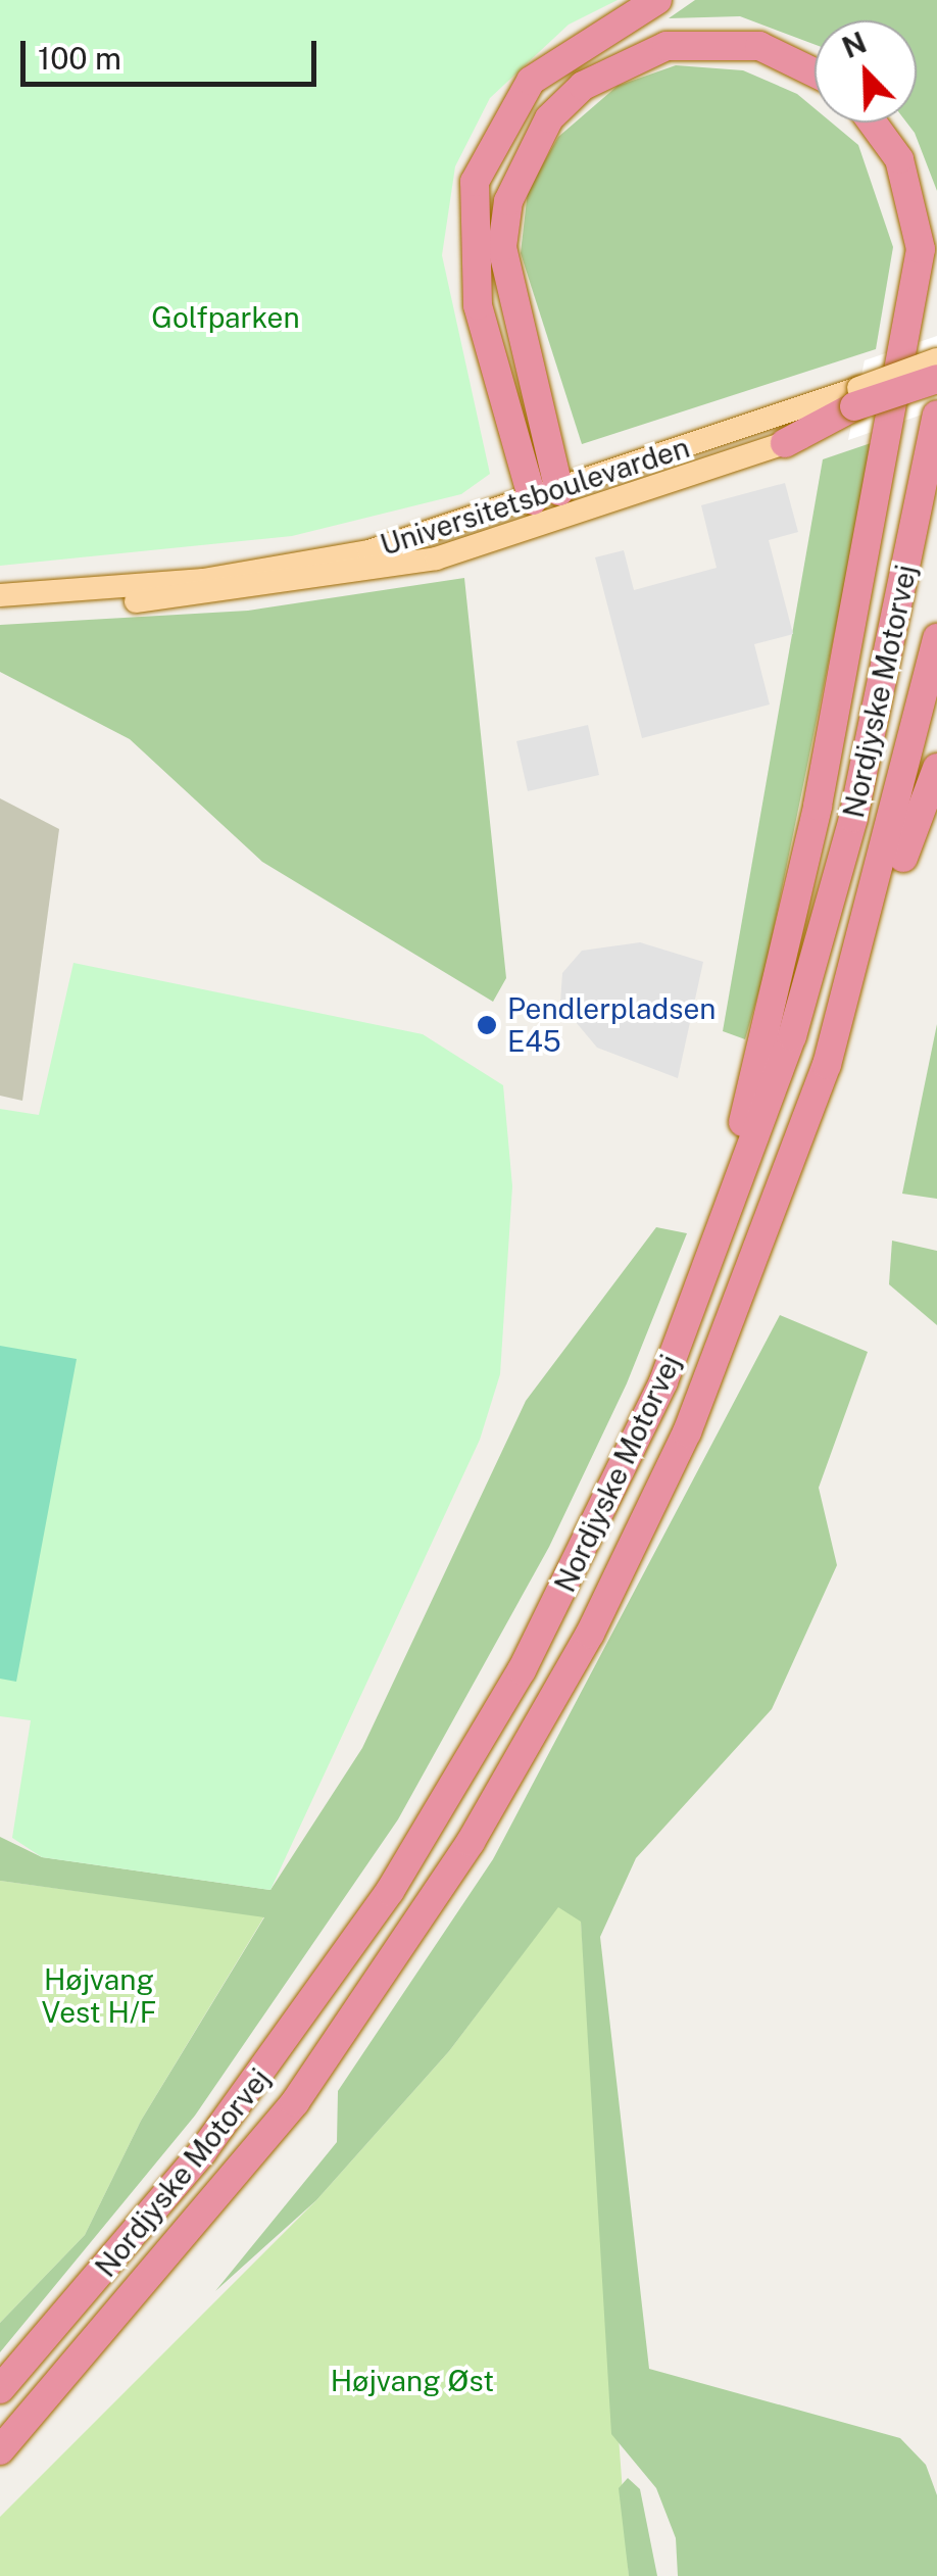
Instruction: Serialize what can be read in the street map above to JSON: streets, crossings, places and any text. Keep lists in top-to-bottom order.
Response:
{
  "streets": {
    "highway": ["Nordjyske Motorvej"],
    "main road": ["Universitetsboulevarden"]
  },
  "parks": ["Golfparken", "Højvang Vest H/F", "Højvang Øst"],
  "places": ["Pendlerpladsen E45"],
  "scale_bar": "100 m",
  "north": "top left"
}
